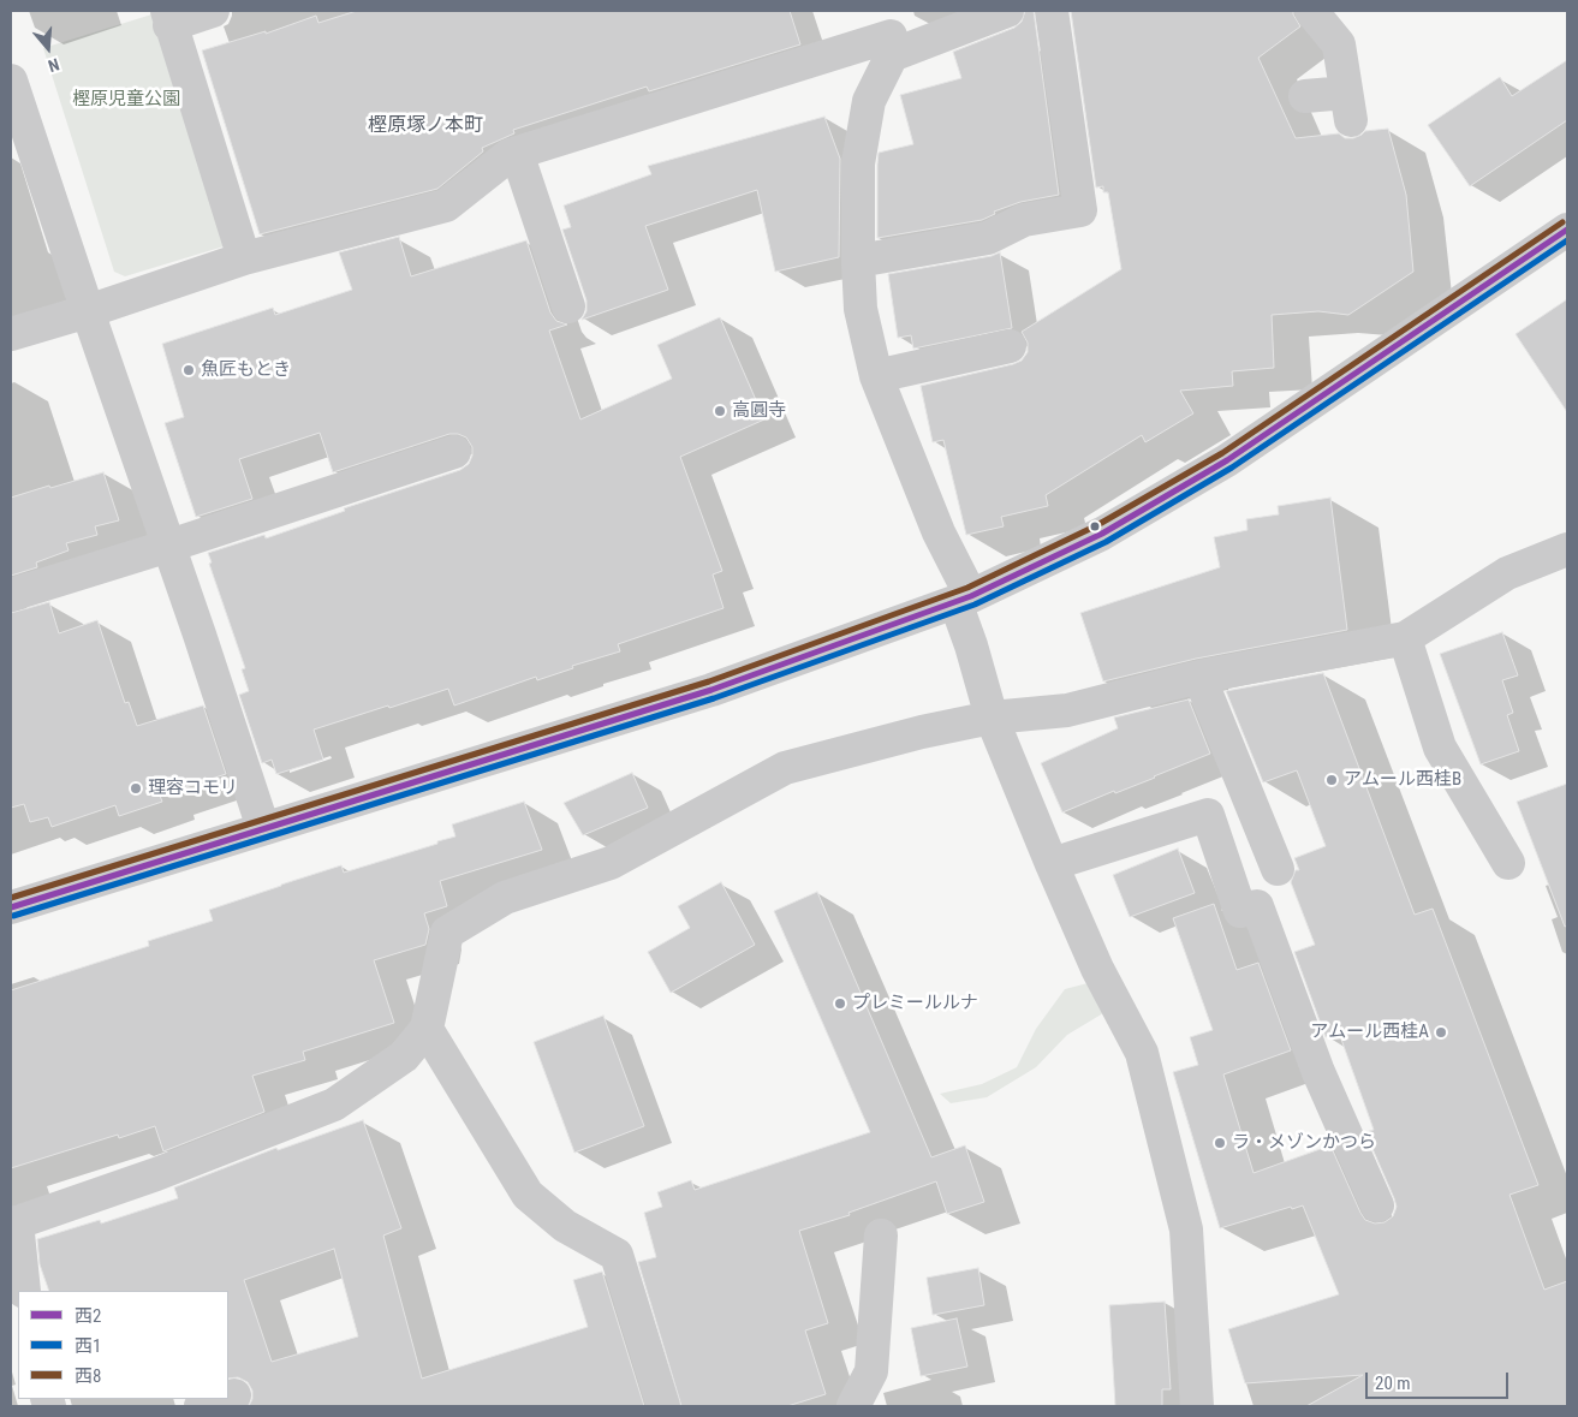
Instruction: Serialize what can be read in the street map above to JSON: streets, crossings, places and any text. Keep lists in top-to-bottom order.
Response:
{
  "districts": ["樫原塚ノ本町"],
  "parks": ["樫原児童公園"],
  "places": [
    "魚匠もとき",
    "高圓寺",
    "アムール西桂B",
    "理容コモリ",
    "プレミールルナ",
    "アムール西桂A",
    "ラ・メゾンかつら"
  ],
  "lines": ["transit line 西8", "transit line 西2", "transit line 西1"],
  "legend": ["西2", "西1", "西8"],
  "scale_bar": "20 m",
  "north": "bottom"
}
